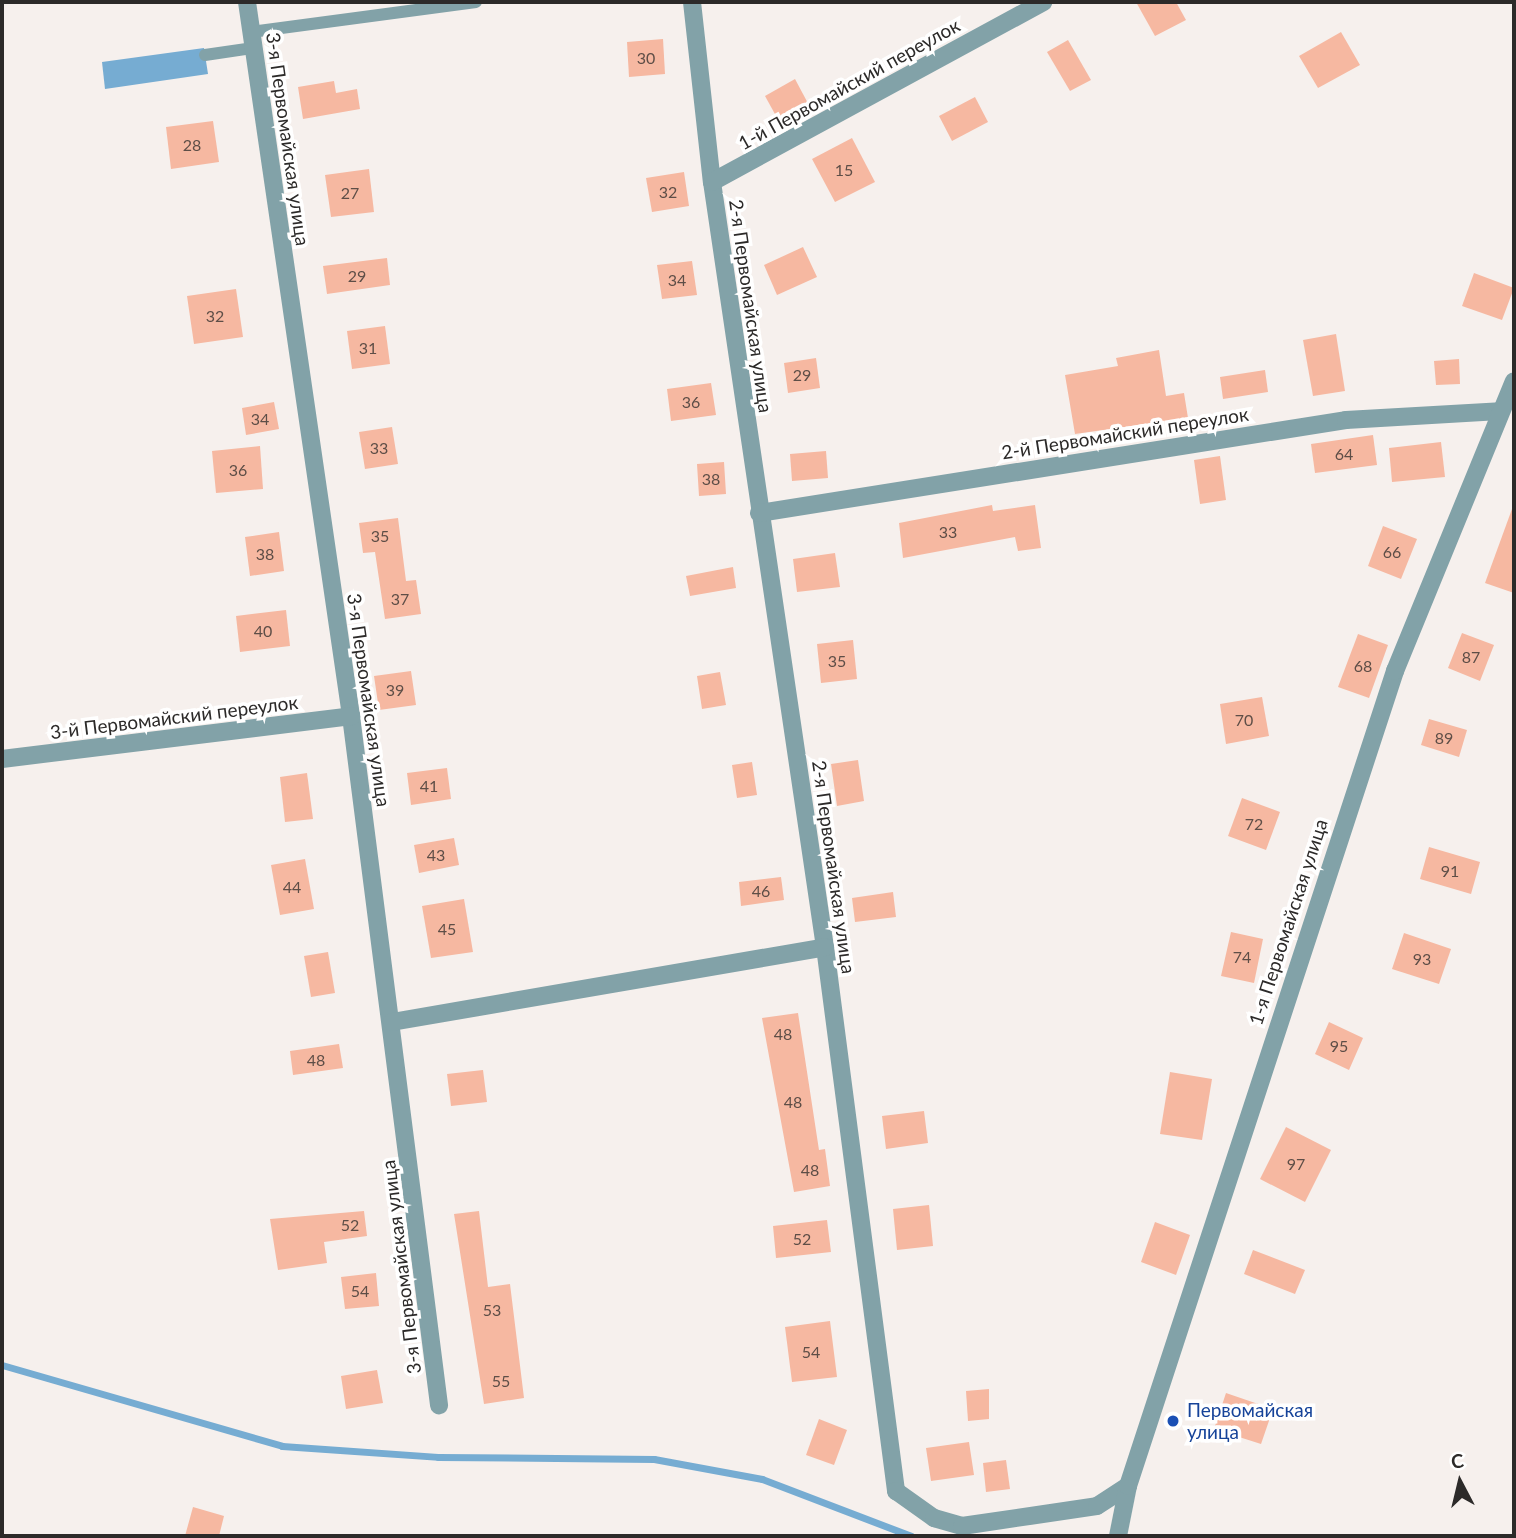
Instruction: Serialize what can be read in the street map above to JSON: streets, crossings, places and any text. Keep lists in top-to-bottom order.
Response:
{
  "streets": {
    "street": [
      "1-й Первомайский переулок",
      "3-я Первомайская улица",
      "2-я Первомайская улица",
      "2-й Первомайский переулок",
      "3-й Первомайский переулок",
      "1-я Первомайская улица"
    ]
  },
  "crossings": [
    ["1-й Первомайский переулок", "2-я Первомайская улица"],
    ["3-я Первомайская улица", "3-й Первомайский переулок"],
    ["2-я Первомайская улица", "2-й Первомайский переулок"],
    ["2-я Первомайская улица", "1-я Первомайская улица"],
    ["2-й Первомайский переулок", "1-я Первомайская улица"]
  ],
  "places": ["Первомайская улица"],
  "house_numbers": [
    "30",
    "28",
    "15",
    "32",
    "27",
    "29",
    "34",
    "32",
    "31",
    "29",
    "36",
    "34",
    "33",
    "64",
    "36",
    "38",
    "33",
    "35",
    "66",
    "38",
    "37",
    "40",
    "87",
    "35",
    "68",
    "39",
    "70",
    "89",
    "41",
    "72",
    "43",
    "91",
    "44",
    "46",
    "45",
    "74",
    "93",
    "48",
    "95",
    "48",
    "48",
    "97",
    "48",
    "52",
    "52",
    "54",
    "53",
    "54",
    "55"
  ],
  "north": "top"
}
